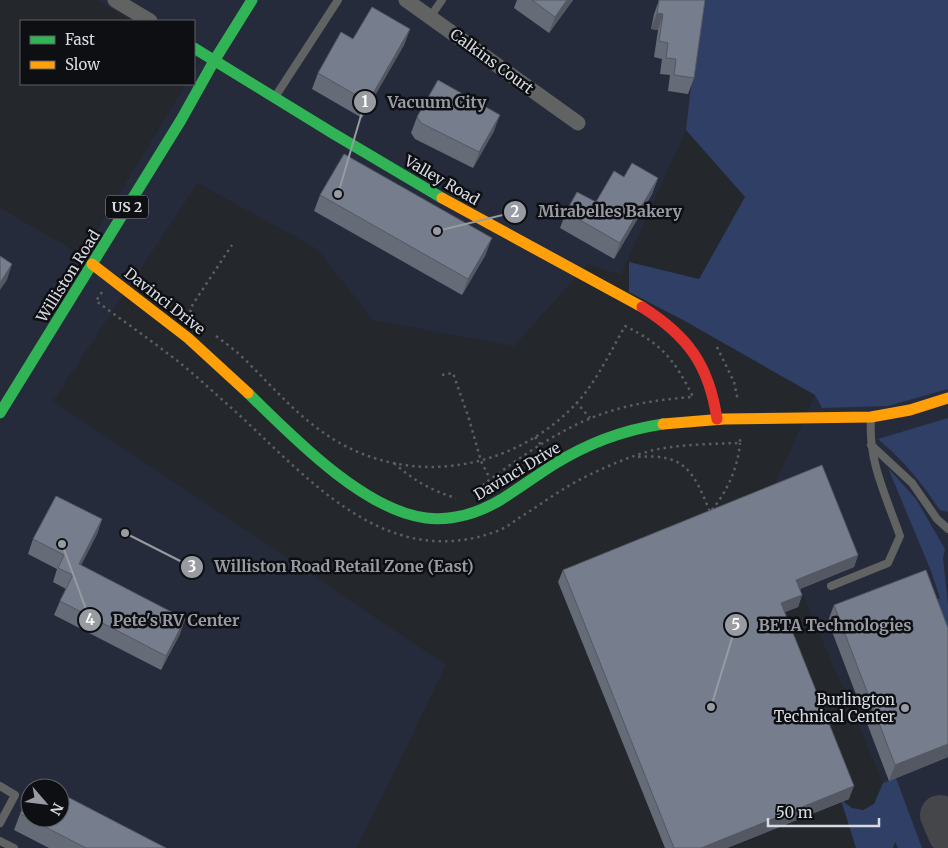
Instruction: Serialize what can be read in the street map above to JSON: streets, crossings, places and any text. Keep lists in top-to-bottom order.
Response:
{
  "streets": {
    "street": [
      "Calkins Court",
      "Valley Road",
      "US 2",
      "Williston Road",
      "Davinci Drive"
    ]
  },
  "crossings": [
    ["Valley Road", "Williston Road"],
    ["Valley Road", "Davinci Drive"],
    ["Williston Road", "Davinci Drive"]
  ],
  "places": [
    "Vacuum City",
    "Mirabelles Bakery",
    "Williston Road Retail Zone (East)",
    "Pete's RV Center",
    "BETA Technologies",
    "Burlington Technical Center"
  ],
  "legend": ["Fast", "Slow"],
  "scale_bar": "50 m",
  "north": "bottom right"
}
